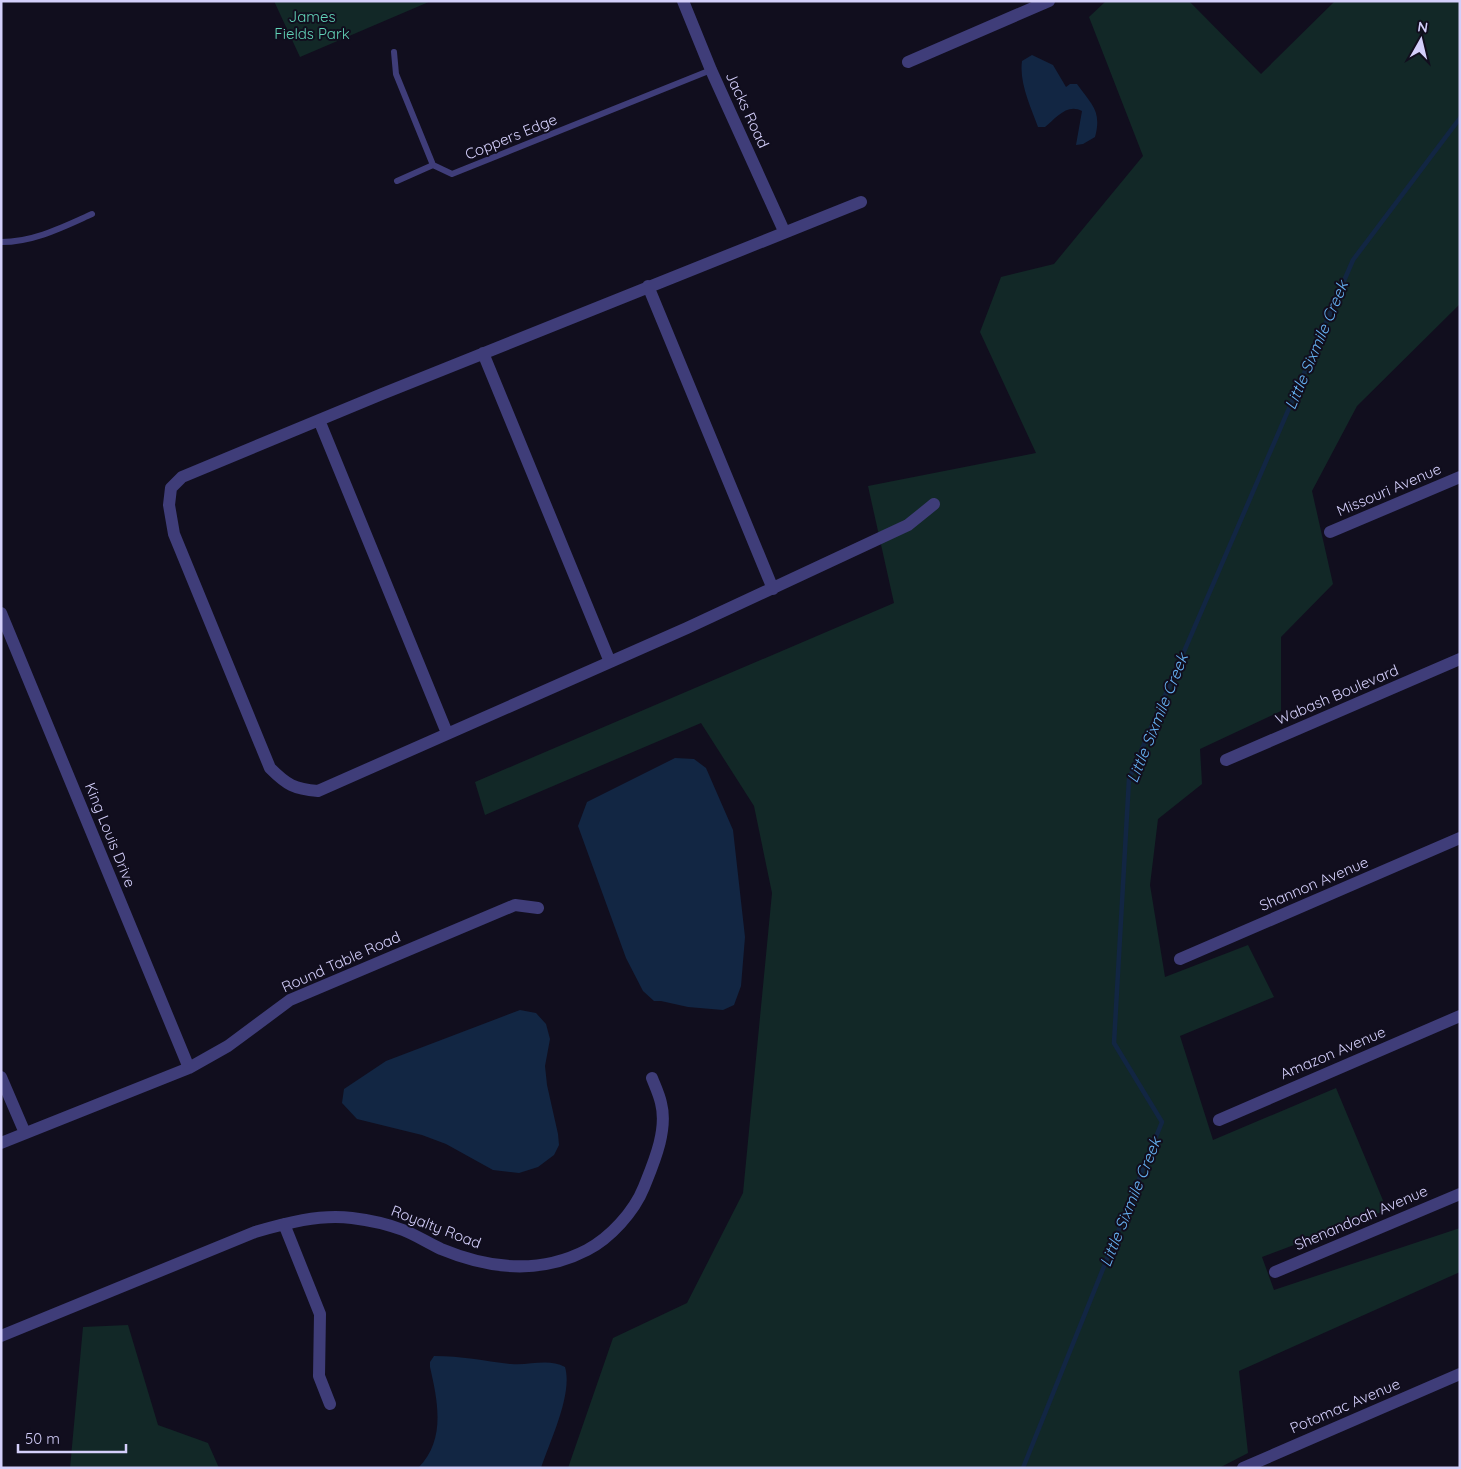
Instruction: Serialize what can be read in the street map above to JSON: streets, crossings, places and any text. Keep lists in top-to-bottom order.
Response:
{
  "streets": {
    "street": [
      "Jacks Road",
      "Missouri Avenue",
      "Wabash Boulevard",
      "King Louis Drive",
      "Shannon Avenue",
      "Round Table Road",
      "Amazon Avenue",
      "Shenandoah Avenue",
      "Royalty Road",
      "Potomac Avenue"
    ],
    "lane": ["Coppers Edge"]
  },
  "crossings": [
    ["Jacks Road", "Coppers Edge"],
    ["King Louis Drive", "Round Table Road"]
  ],
  "water": ["Little Sixmile Creek"],
  "parks": ["James Fields Park"],
  "scale_bar": "50 m",
  "north": "top"
}
